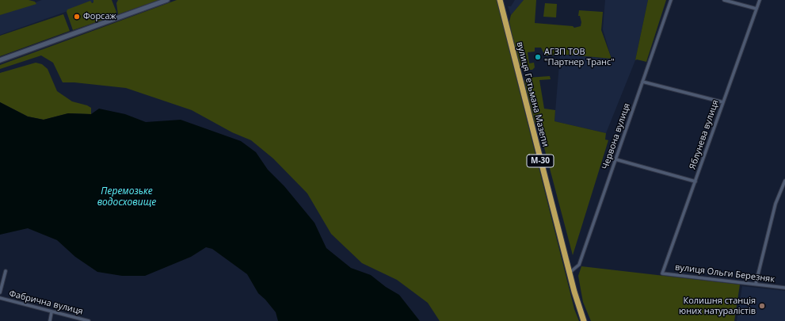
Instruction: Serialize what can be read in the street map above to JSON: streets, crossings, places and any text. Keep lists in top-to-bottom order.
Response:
{
  "streets": {
    "highway": ["вулиця Гетьмана Мазепи", "М-30"],
    "street": [
      "Яблунева вулиця",
      "Червона вулиця",
      "вулиця Ольги Березняк",
      "Фабрична вулиця"
    ]
  },
  "crossings": [
    ["вулиця Гетьмана Мазепи", "Червона вулиця"],
    ["Яблунева вулиця", "вулиця Ольги Березняк"]
  ],
  "water": ["Перемозьке водосховище"],
  "places": ["Форсаж", "АГЗП ТОВ \"Партнер Транс\"", "Колишня станція юних натуралістів"]
}
